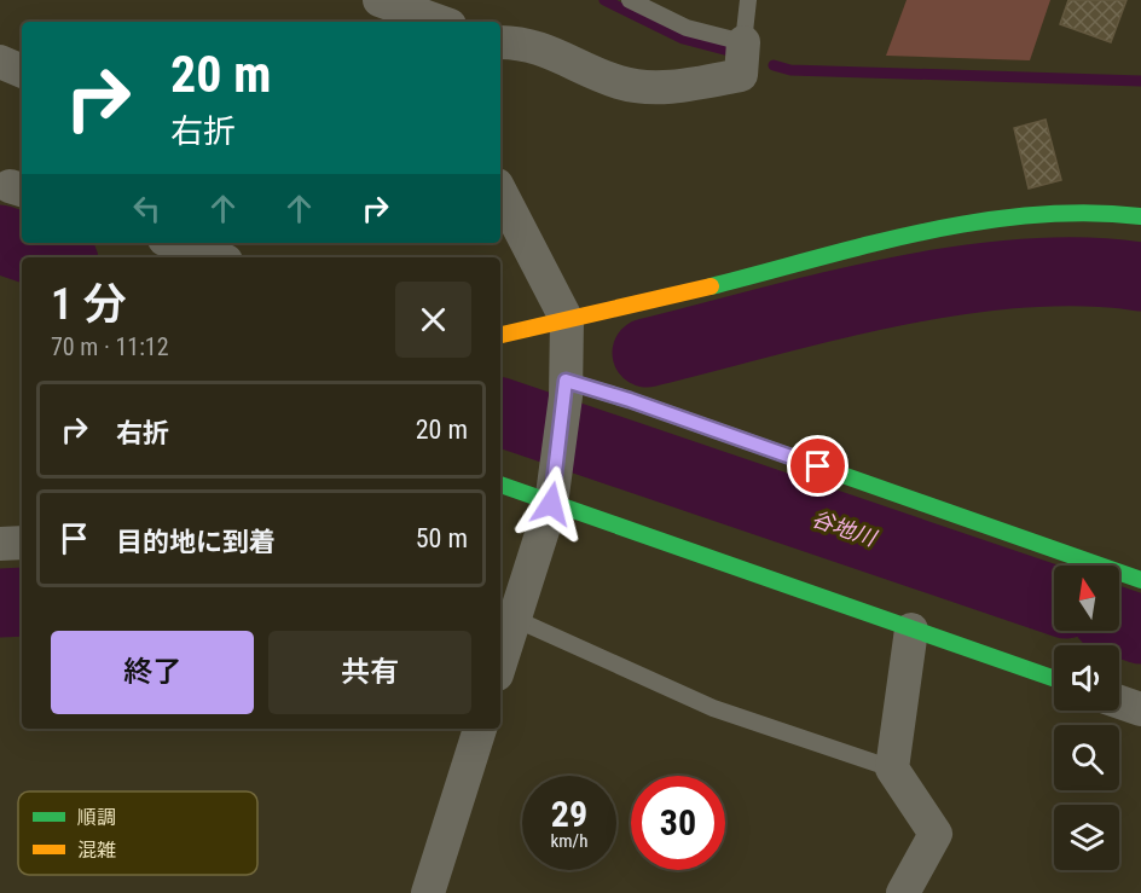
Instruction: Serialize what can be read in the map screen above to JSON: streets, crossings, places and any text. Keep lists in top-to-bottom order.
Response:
{
  "water": ["谷地川"],
  "legend": ["順調", "混雑"],
  "north": "top",
  "page": {
    "turn": ["20 m", "右折"],
    "heading": ["1 分", "70 m · 11:12"],
    "list": [
      {
        "name": "右折",
        "value": "20 m"
      },
      {
        "name": "目的地に到着",
        "value": "50 m"
      }
    ],
    "buttons": ["終了", "共有"],
    "speed": "29 km/h",
    "limit": "30"
  }
}
